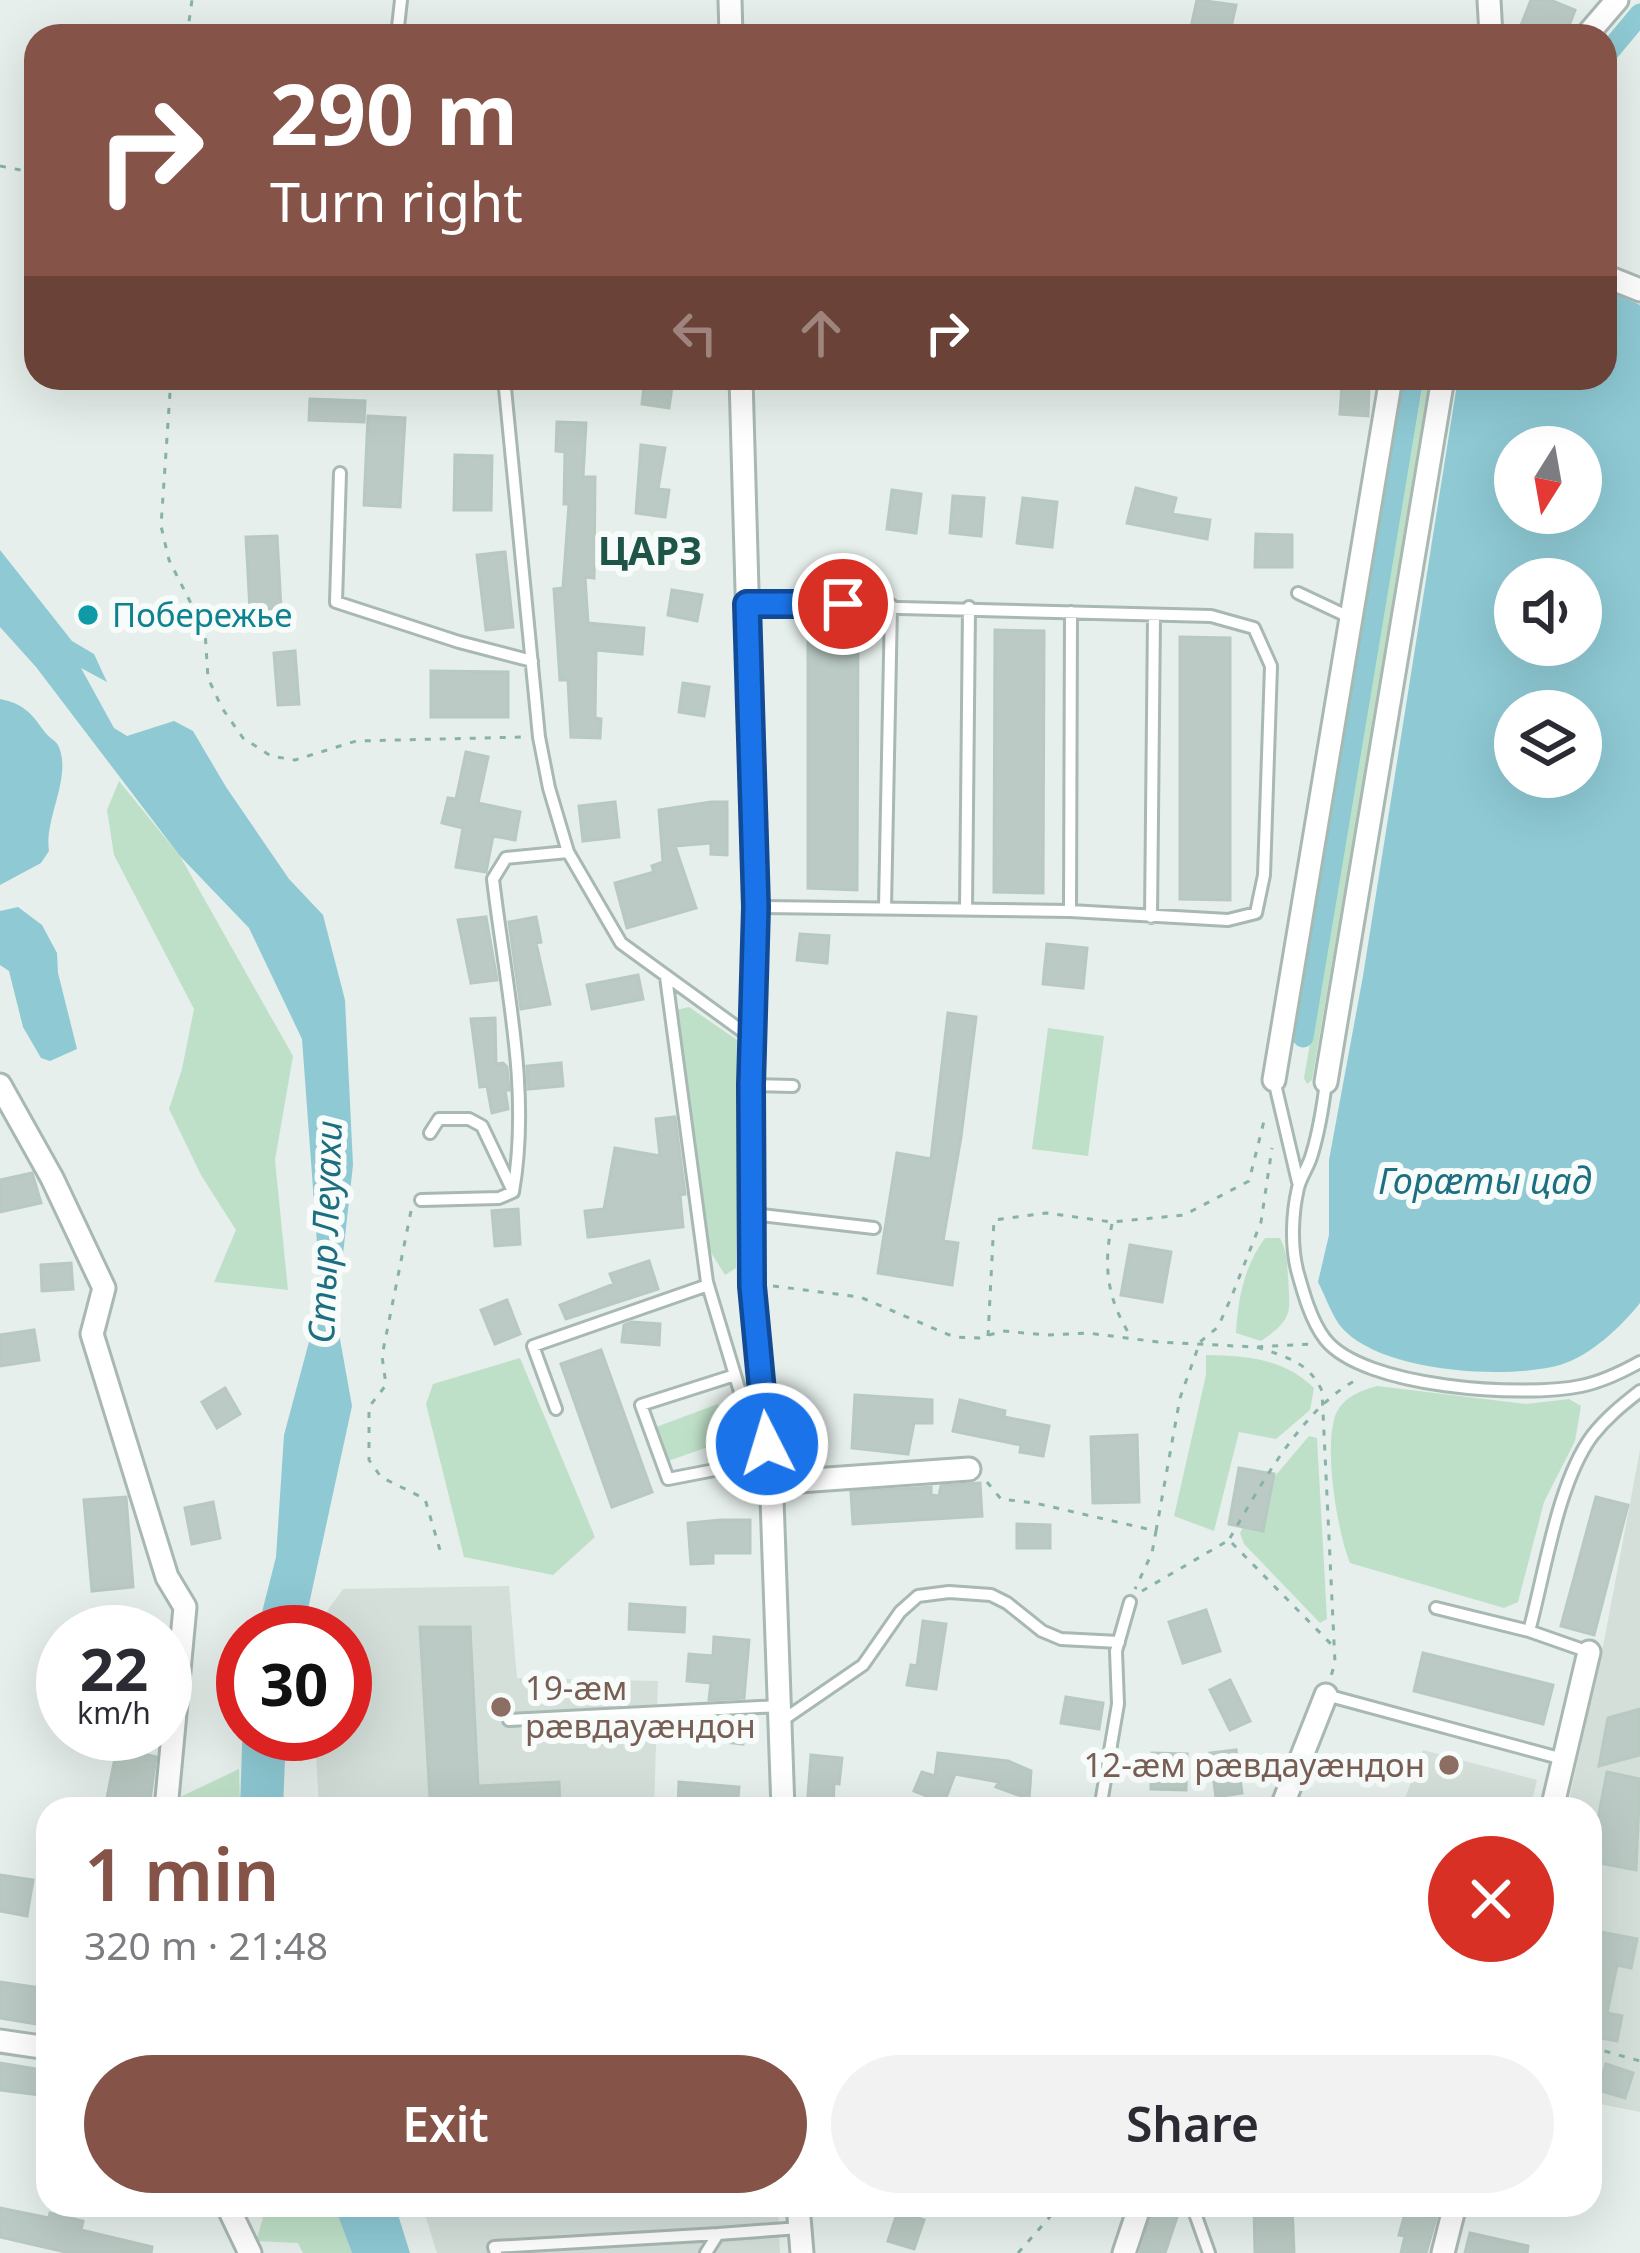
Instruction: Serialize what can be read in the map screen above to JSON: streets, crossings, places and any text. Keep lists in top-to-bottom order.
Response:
{
  "districts": ["ЦАРЗ"],
  "water": ["Горӕты цад", "Стыр Леуахи"],
  "places": ["Побережье", "19-æм рӕвдауӕндон", "12-æм рӕвдауӕндон"],
  "north": "bottom",
  "page": {
    "turn": ["290 m", "Turn right"],
    "speed": "22 km/h",
    "limit": "30",
    "heading": ["1 min", "320 m · 21:48"],
    "buttons": ["Exit", "Share"]
  }
}
